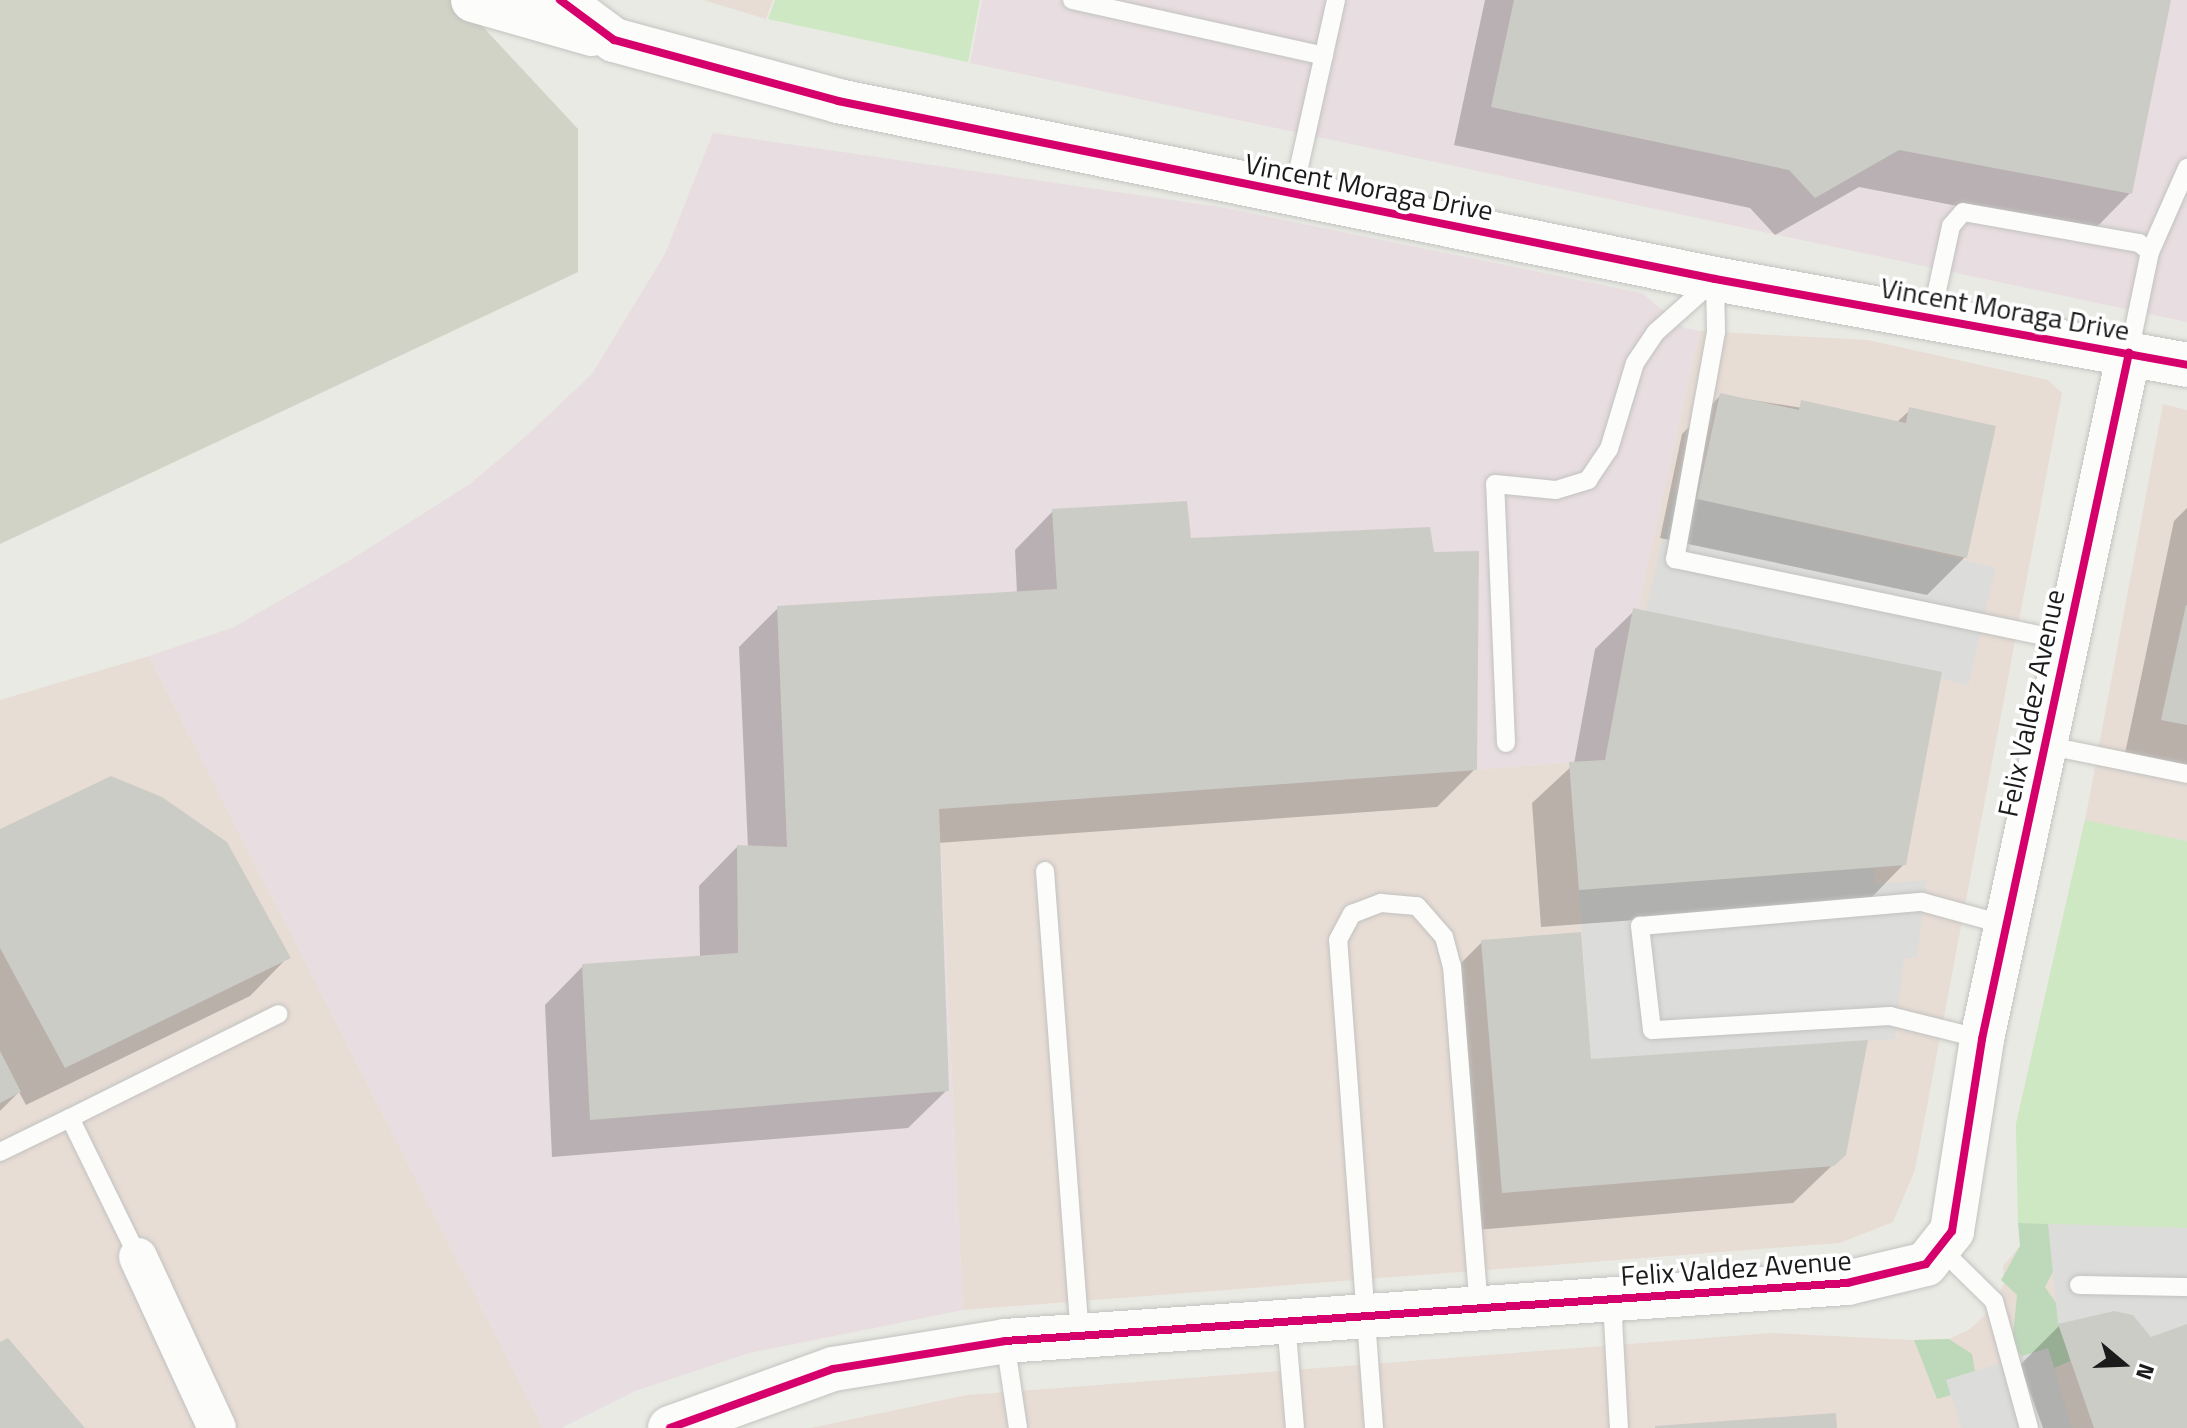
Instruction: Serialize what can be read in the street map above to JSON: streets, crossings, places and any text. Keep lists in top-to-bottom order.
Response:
{
  "streets": {
    "street": ["Vincent Moraga Drive", "Felix Valdez Avenue"]
  },
  "crossings": [
    ["Vincent Moraga Drive", "Felix Valdez Avenue"]
  ],
  "north": "right"
}
